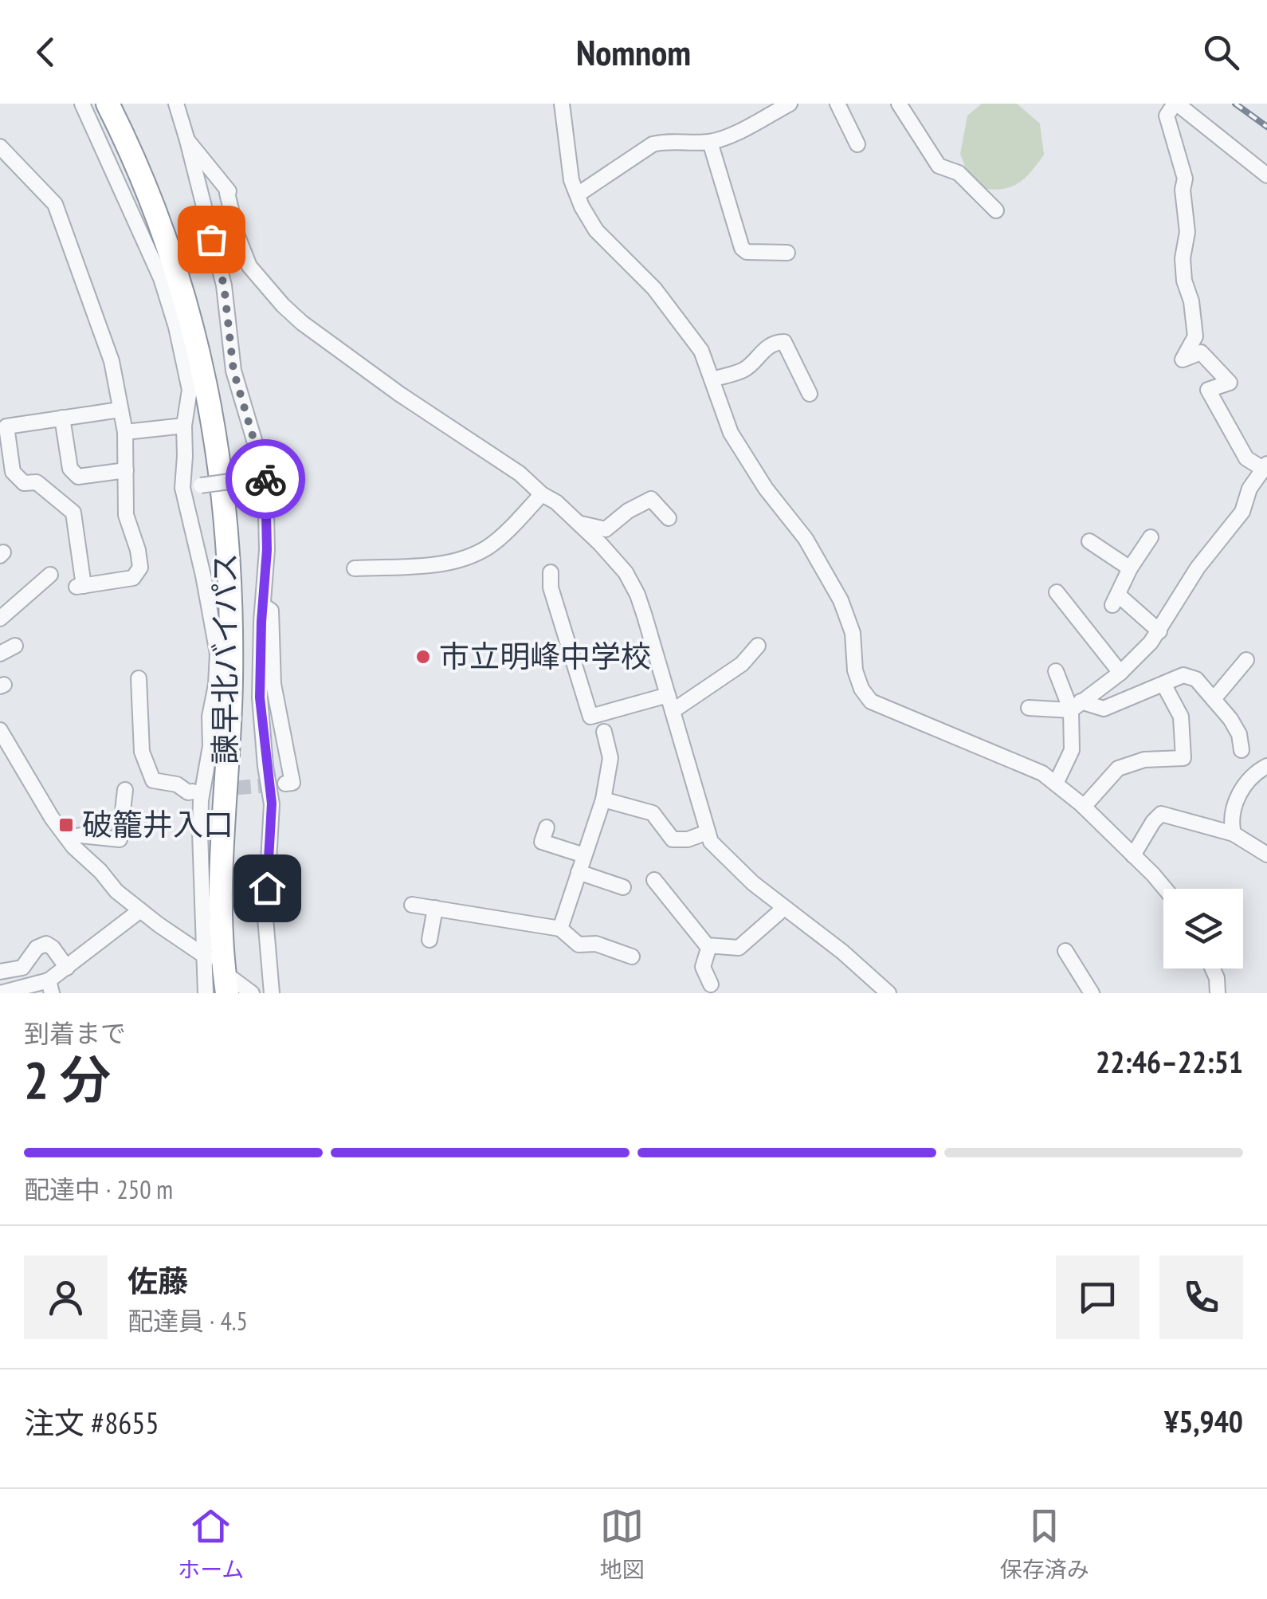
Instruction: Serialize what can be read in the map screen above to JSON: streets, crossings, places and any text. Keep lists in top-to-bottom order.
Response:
{
  "streets": {
    "highway": ["諫早北バイパス"]
  },
  "places": {
    "other": ["市立明峰中学校"],
    "transit": ["破籠井入口"]
  },
  "page": {
    "header": "Nomnom",
    "heading": ["2 分", "到着まで", "22:46–22:51"],
    "panel": [
      "佐藤",
      "配達員 · 4.5",
      "注文 #8655",
      "¥5,940"
    ],
    "bar": "配達中 · 250 m",
    "tabs": ["ホーム", "地図", "保存済み"]
  }
}
